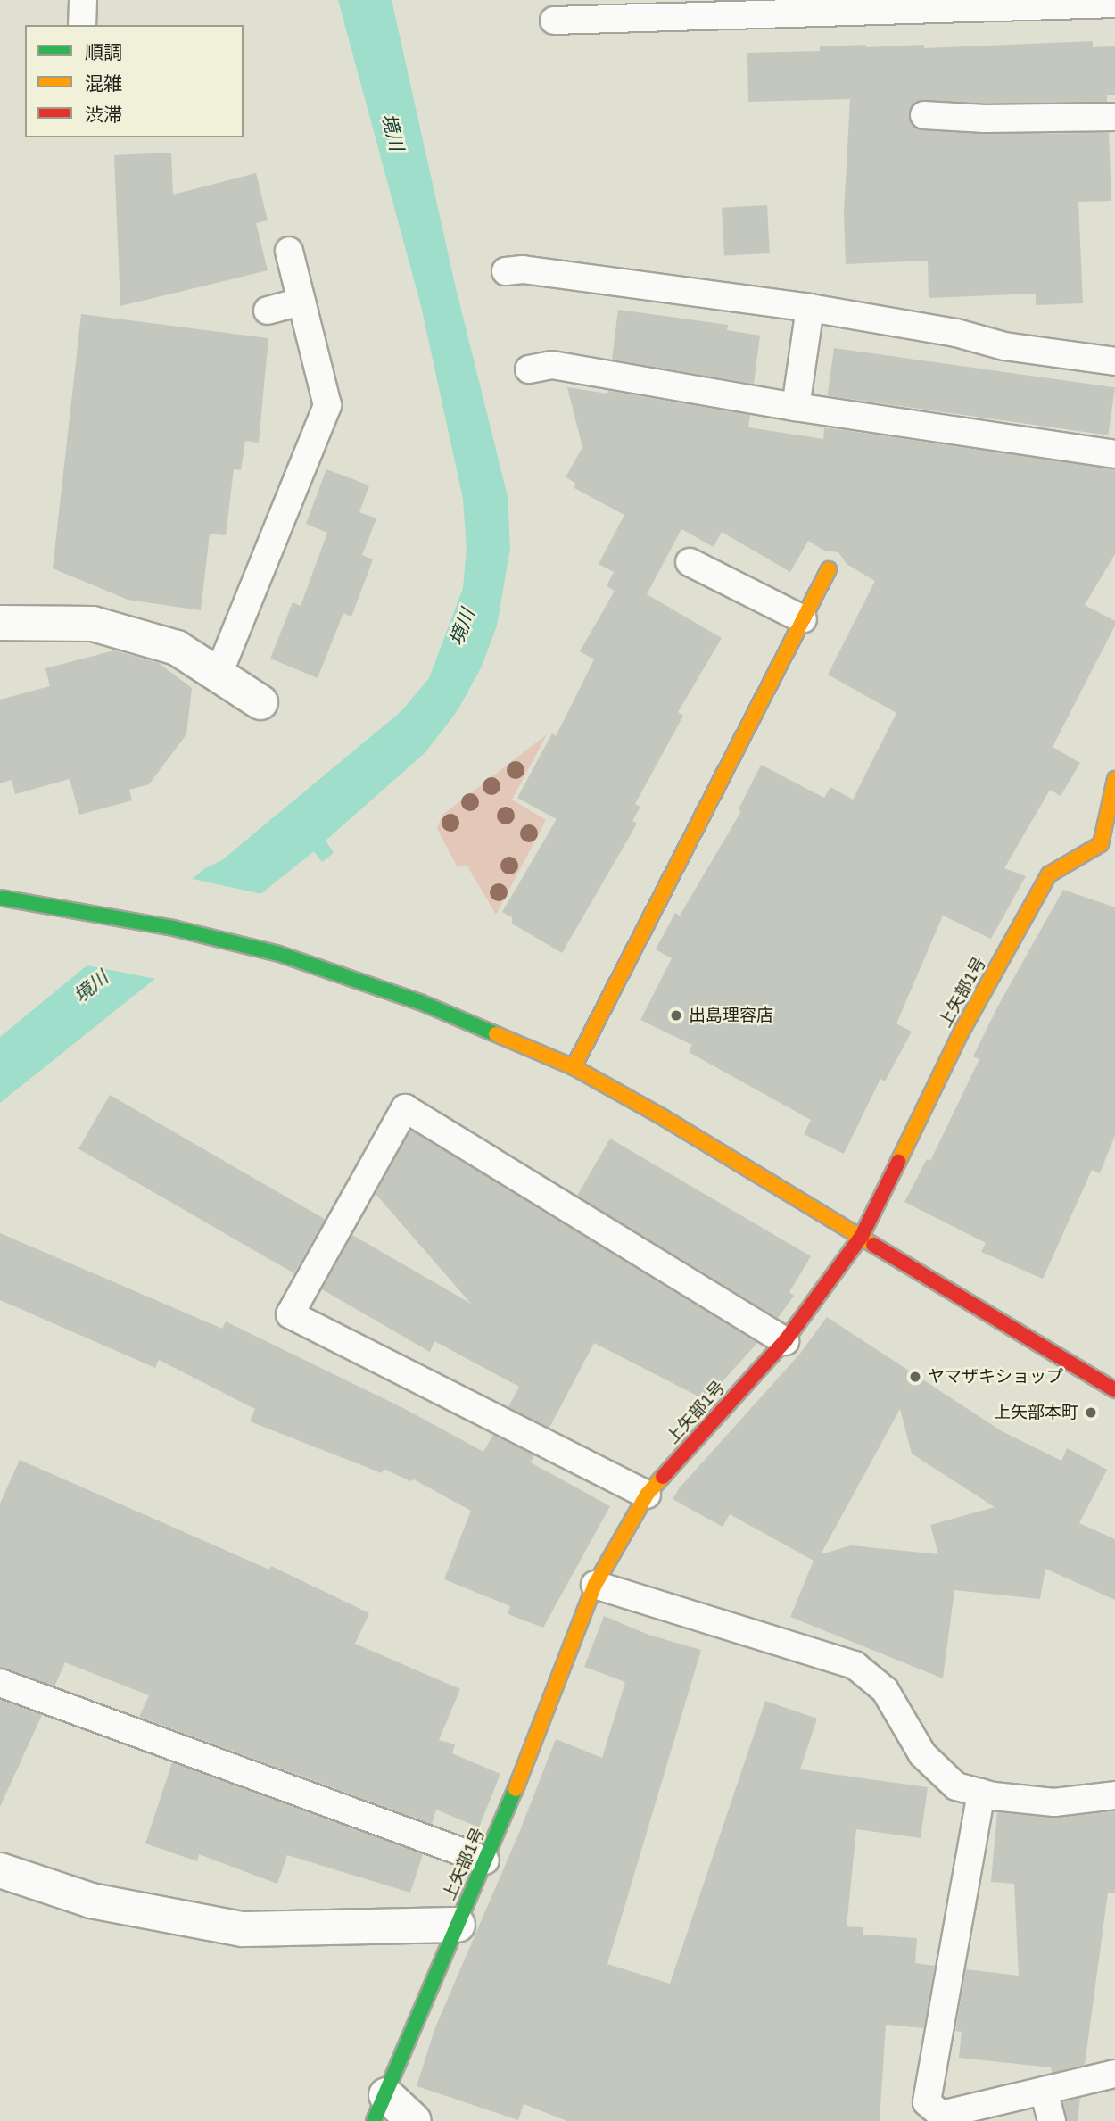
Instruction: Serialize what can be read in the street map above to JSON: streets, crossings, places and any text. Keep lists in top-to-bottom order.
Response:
{
  "streets": {
    "street": ["上矢部1号"]
  },
  "water": ["境川"],
  "places": ["出島理容店", "ヤマザキショップ", "上矢部本町"],
  "legend": ["順調", "混雑", "渋滞"]
}
